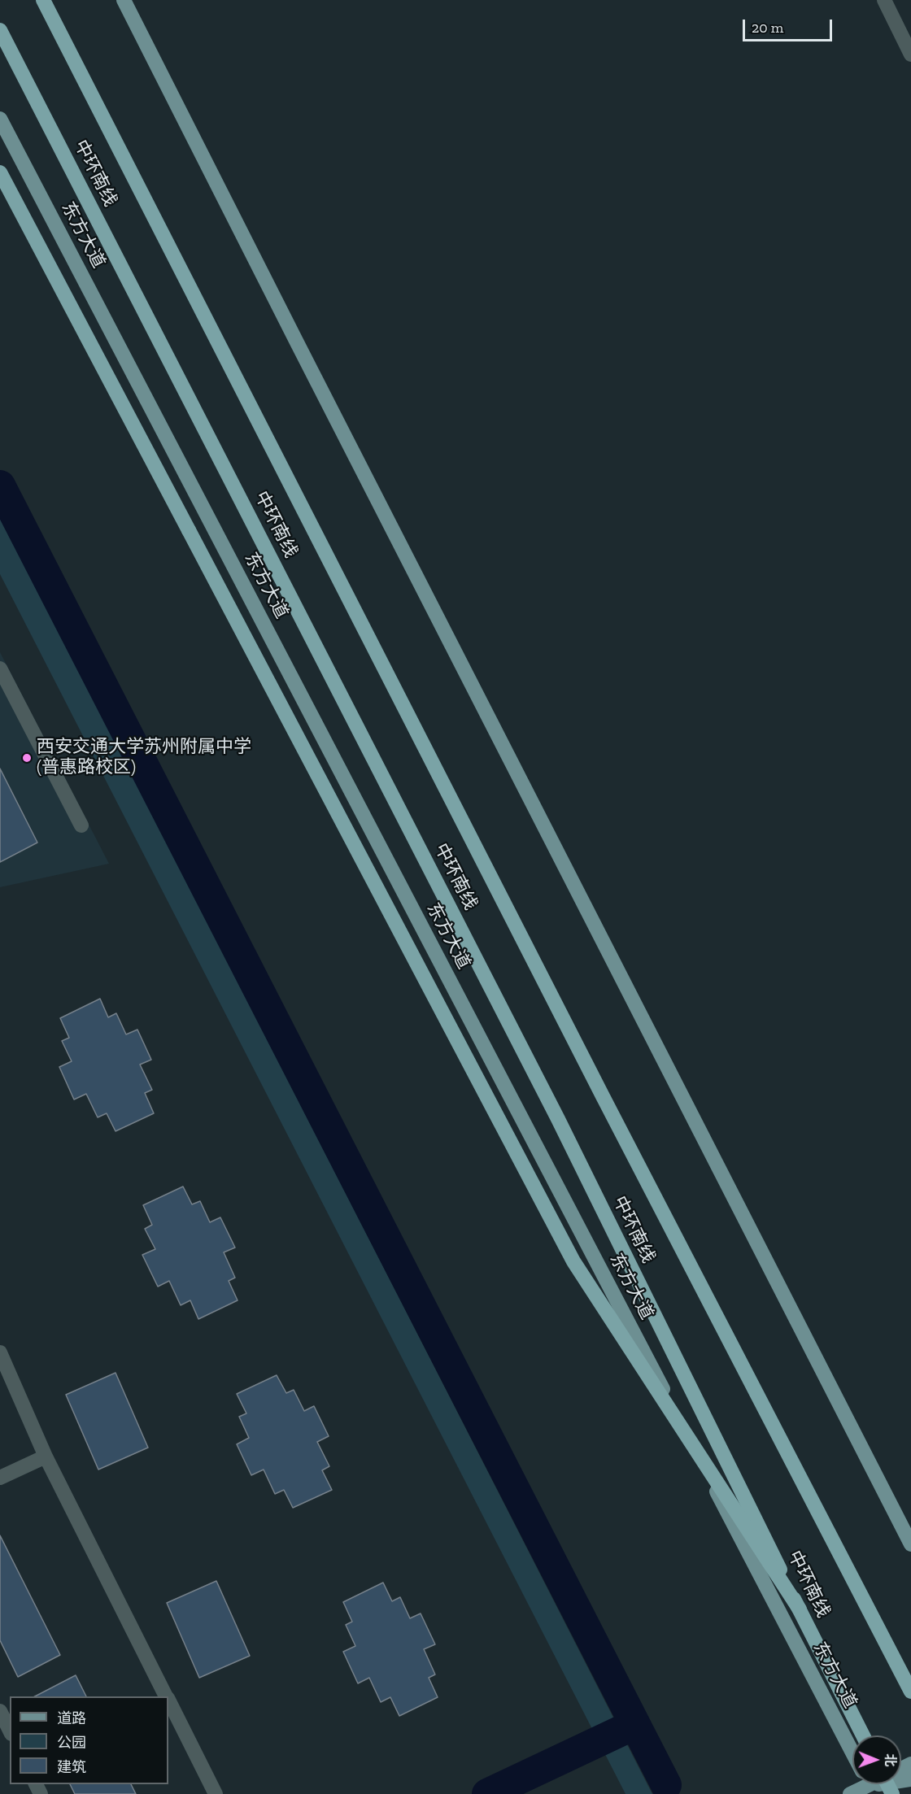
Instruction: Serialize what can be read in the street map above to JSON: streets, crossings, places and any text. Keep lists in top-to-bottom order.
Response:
{
  "streets": {
    "highway": ["中环南线"],
    "main road": ["东方大道"]
  },
  "places": ["西安交通大学苏州附属中学 (普惠路校区)"],
  "legend": ["道路", "公园", "建筑"],
  "scale_bar": "20 m",
  "north": "right"
}
